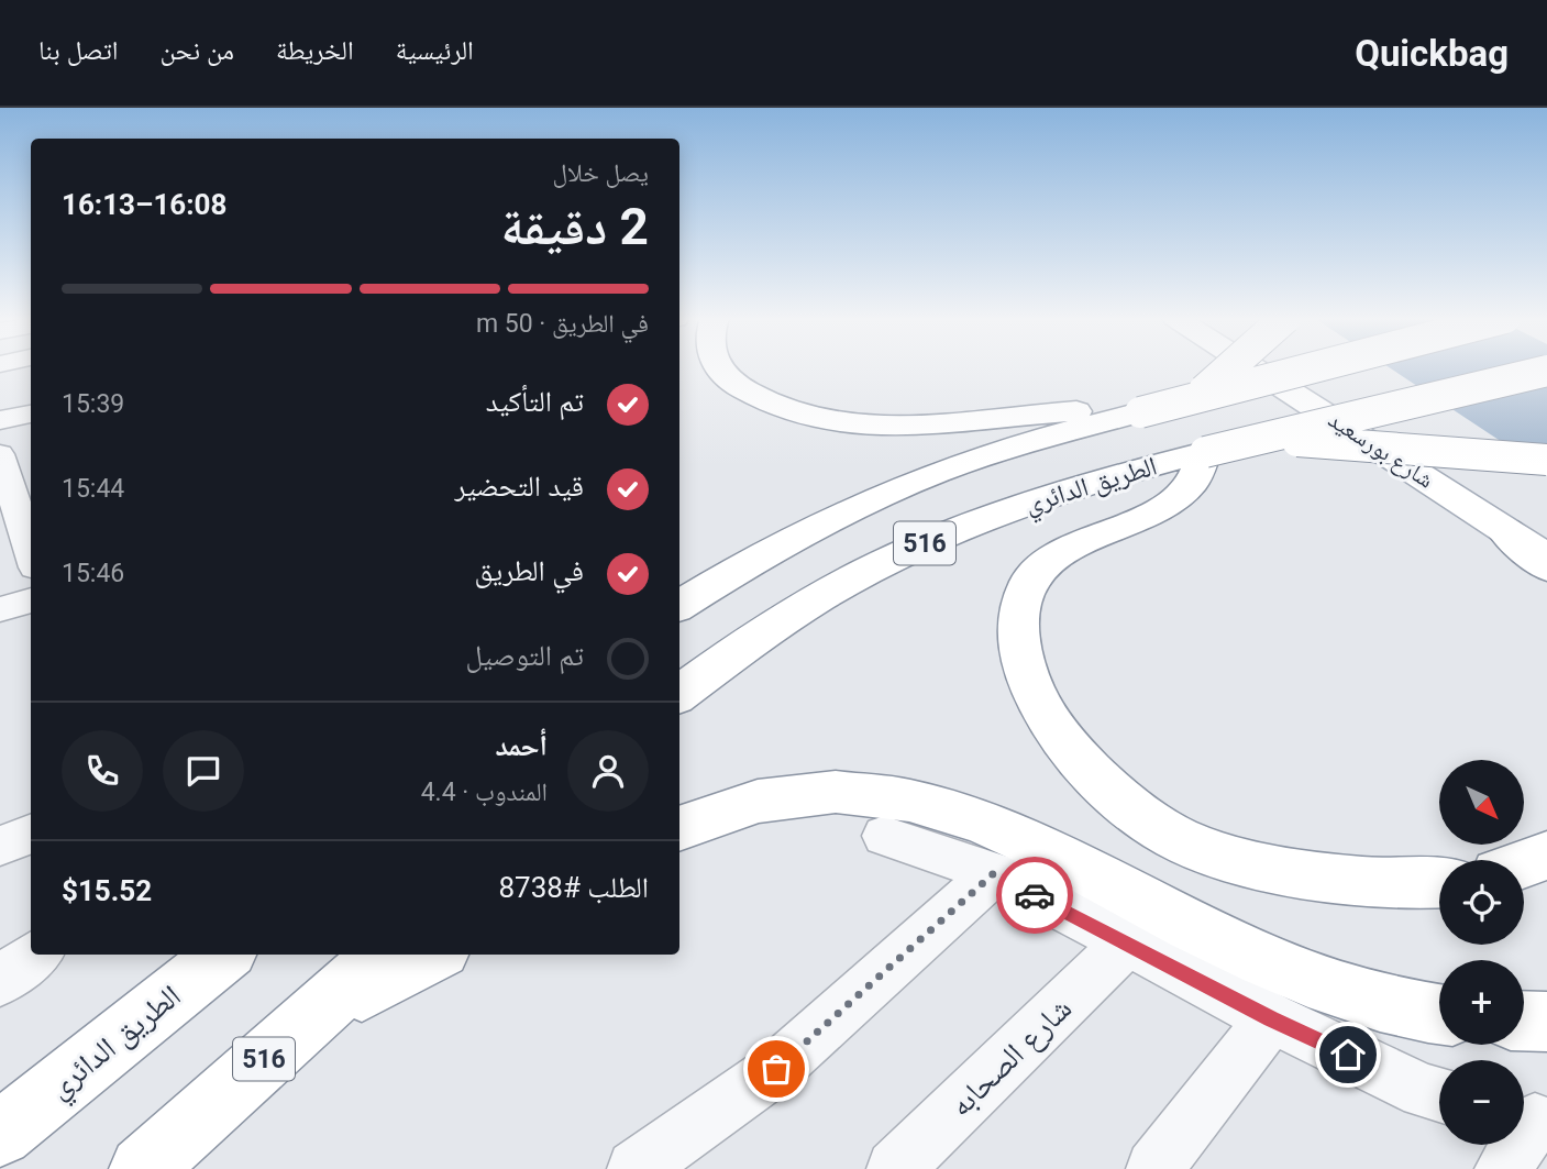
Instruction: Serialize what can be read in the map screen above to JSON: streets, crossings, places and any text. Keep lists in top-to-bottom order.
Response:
{
  "streets": {
    "main road": ["شارع بورسعيد", "الطريق الدائري", "516"],
    "street": ["شارع الصحابه"]
  },
  "north": "bottom right",
  "page": {
    "header": "Quickbag",
    "nav": [
      "الرئيسية",
      "الخريطة",
      "من نحن",
      "اتصل بنا"
    ],
    "heading": ["2 دقيقة", "يصل خلال", "16:08–16:13"],
    "panel": [
      "أحمد",
      "المندوب · 4.4",
      "الطلب #8738",
      "$15.52"
    ],
    "bar": "في الطريق · 50 m",
    "list": [
      ["تم التأكيد", "15:39"],
      ["قيد التحضير", "15:44"],
      ["في الطريق", "15:46"],
      "تم التوصيل"
    ],
    "map_buttons": ["+", "−"]
  }
}
